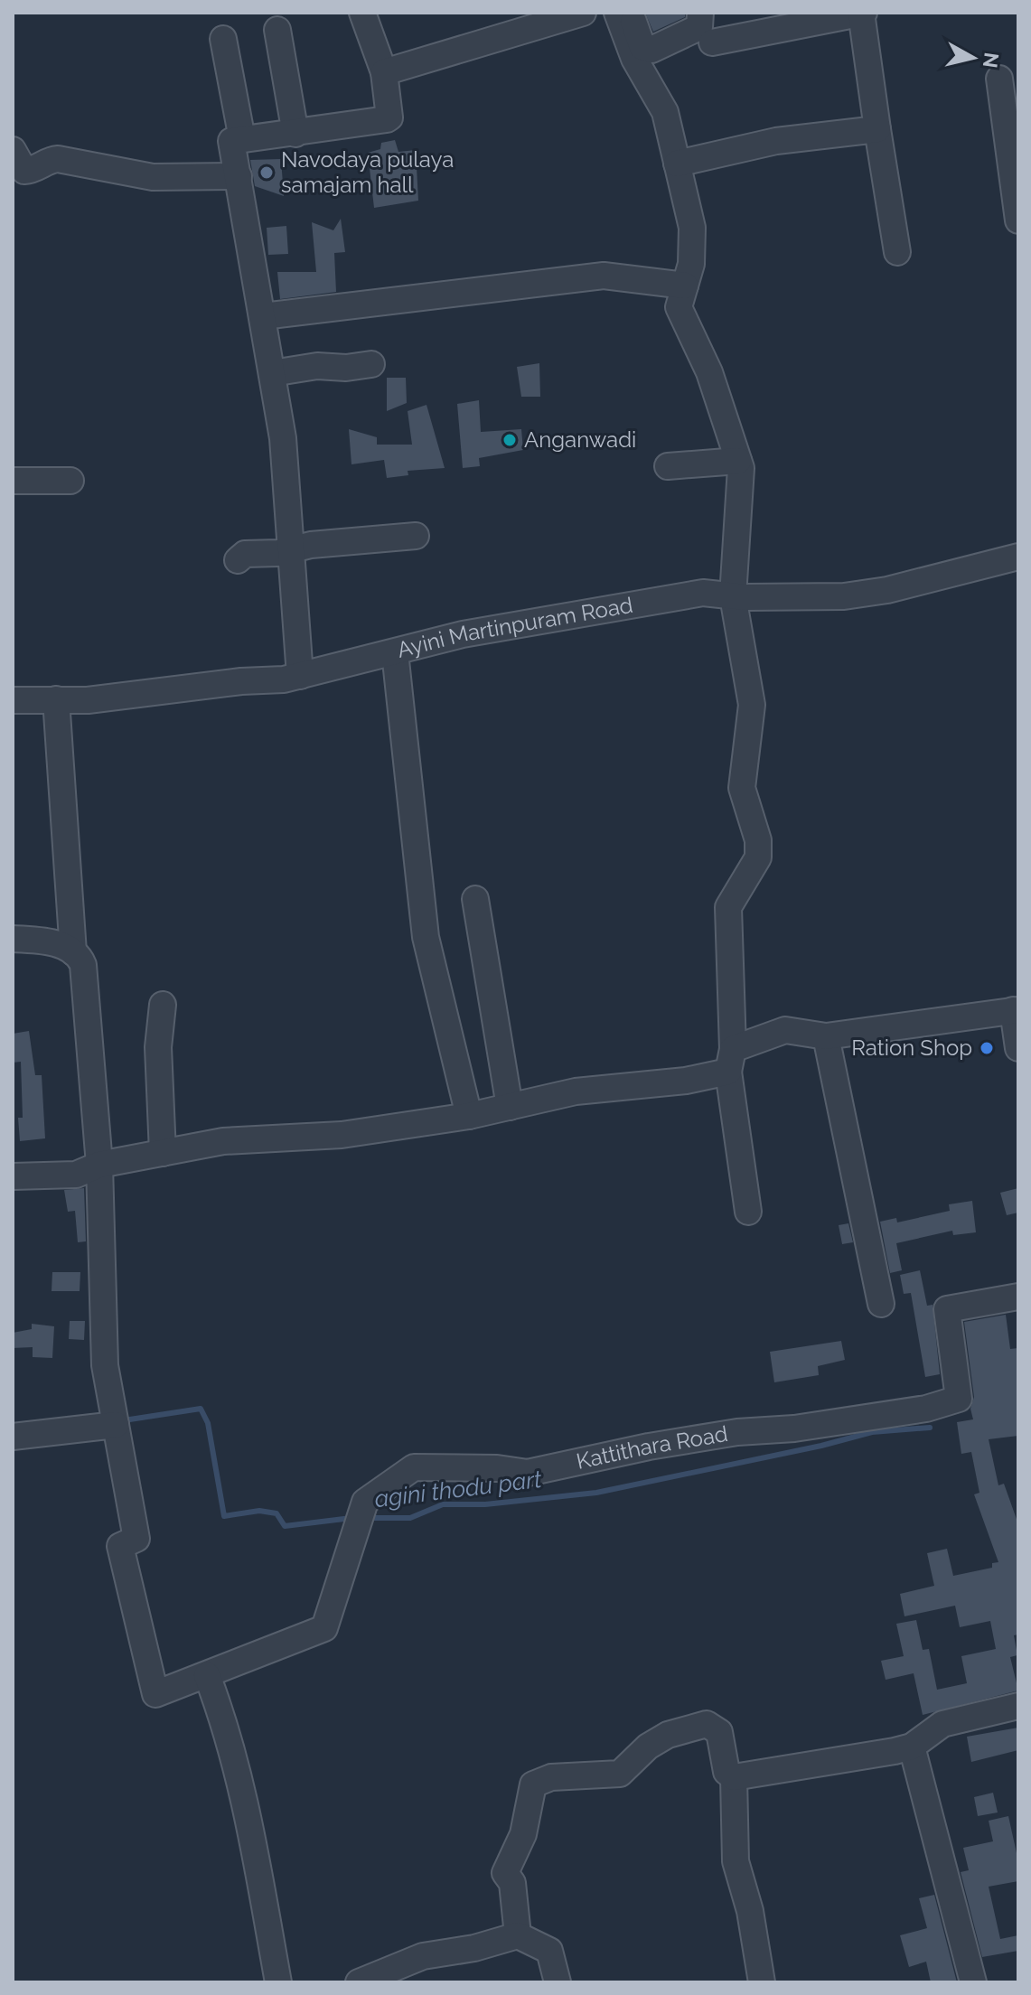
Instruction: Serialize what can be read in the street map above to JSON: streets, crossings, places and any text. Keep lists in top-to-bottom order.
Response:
{
  "streets": {
    "street": ["Ayini Martinpuram Road", "Kattithara Road"]
  },
  "water": ["agini thodu part"],
  "places": ["Navodaya pulaya samajam hall", "Anganwadi", "Ration Shop"],
  "north": "right"
}
